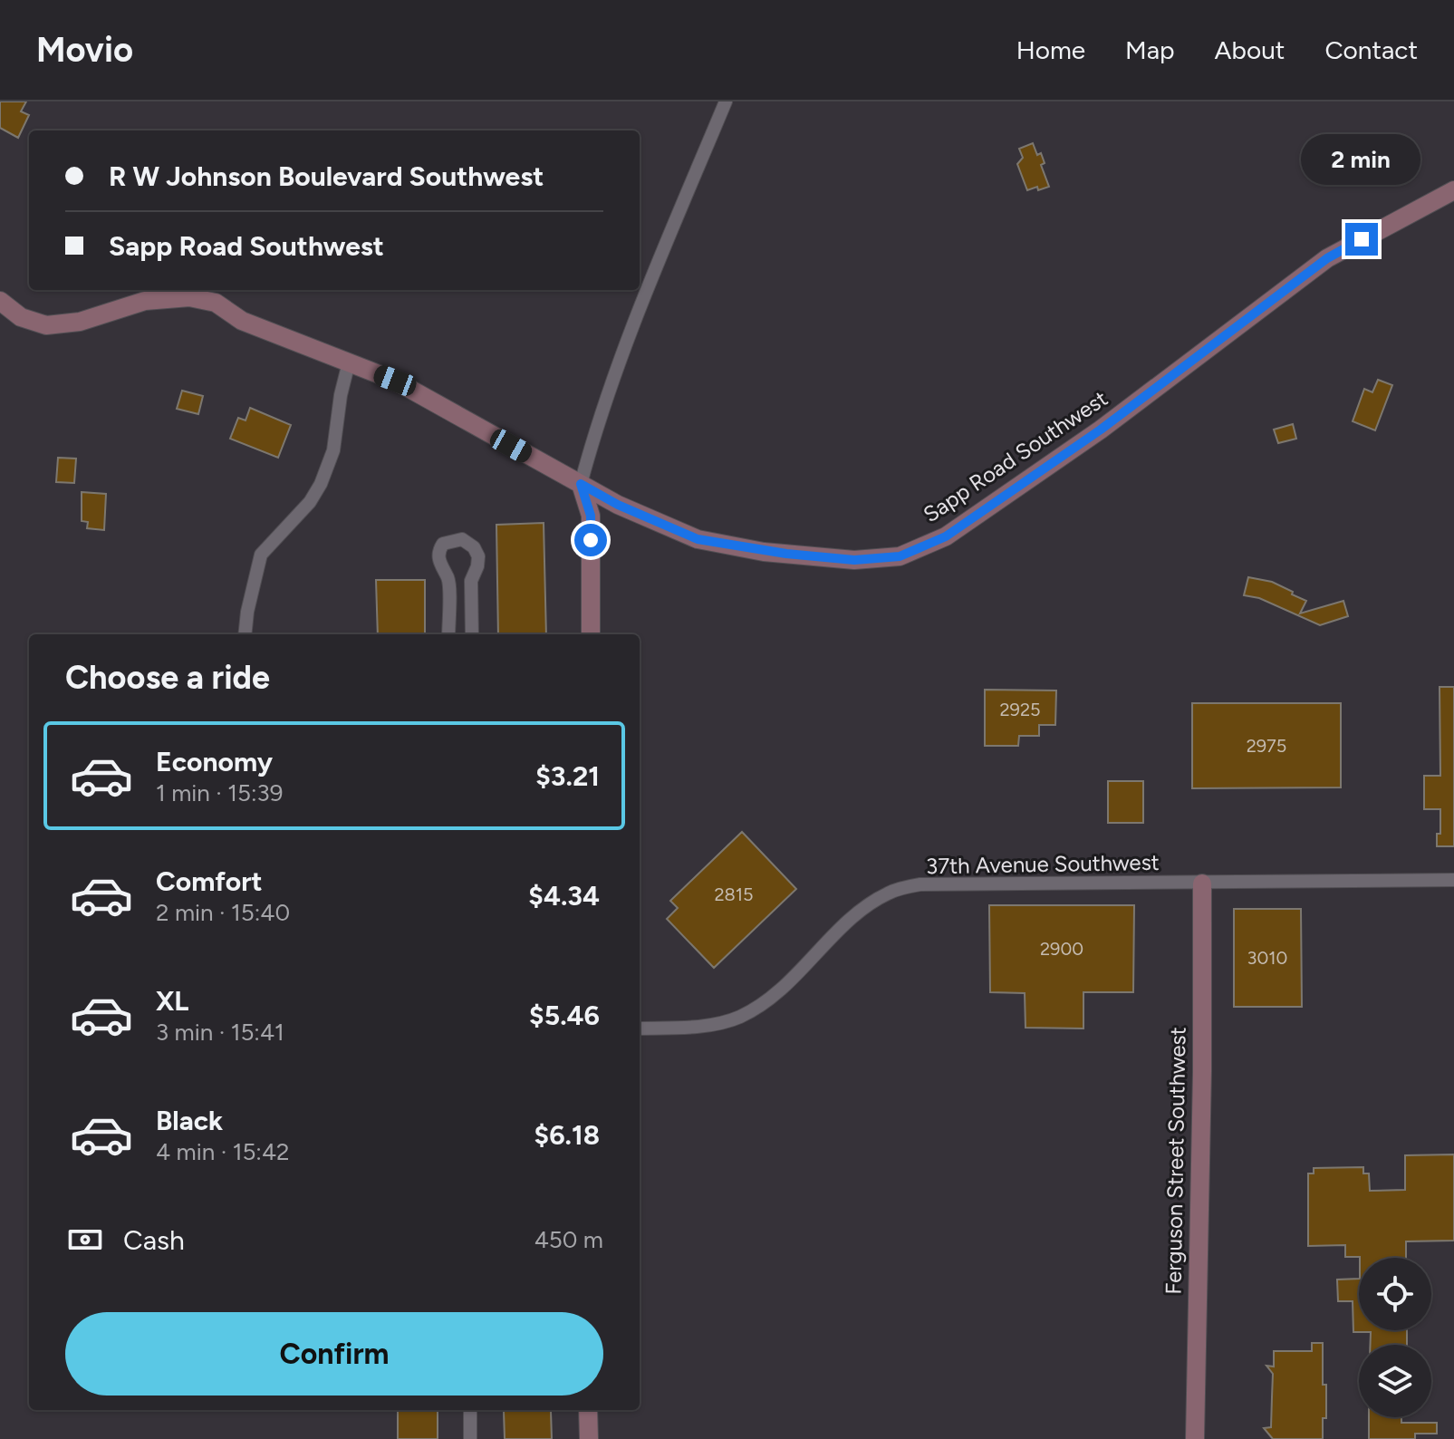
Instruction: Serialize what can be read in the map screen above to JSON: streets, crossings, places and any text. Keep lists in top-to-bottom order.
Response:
{
  "streets": {
    "street": ["Sapp Road Southwest", "37th Avenue Southwest", "Ferguson Street Southwest"]
  },
  "crossings": [
    ["37th Avenue Southwest", "Ferguson Street Southwest"]
  ],
  "house_numbers": [
    "2925",
    "2975",
    "2815",
    "2900",
    "3010"
  ],
  "page": {
    "header": "Movio",
    "nav": [
      "Home",
      "Map",
      "About",
      "Contact"
    ],
    "banner": ["R W Johnson Boulevard Southwest", "Sapp Road Southwest"],
    "bubble": "2 min",
    "heading": "Choose a ride",
    "list": [
      {
        "name": "Economy",
        "note": "1 min · 15:39",
        "value": "$3.21"
      },
      {
        "name": "Comfort",
        "note": "2 min · 15:40",
        "value": "$4.34"
      },
      {
        "name": "XL",
        "note": "3 min · 15:41",
        "value": "$5.46"
      },
      {
        "name": "Black",
        "note": "4 min · 15:42",
        "value": "$6.18"
      }
    ],
    "pay": ["Cash", "450 m"],
    "buttons": "Confirm"
  }
}
